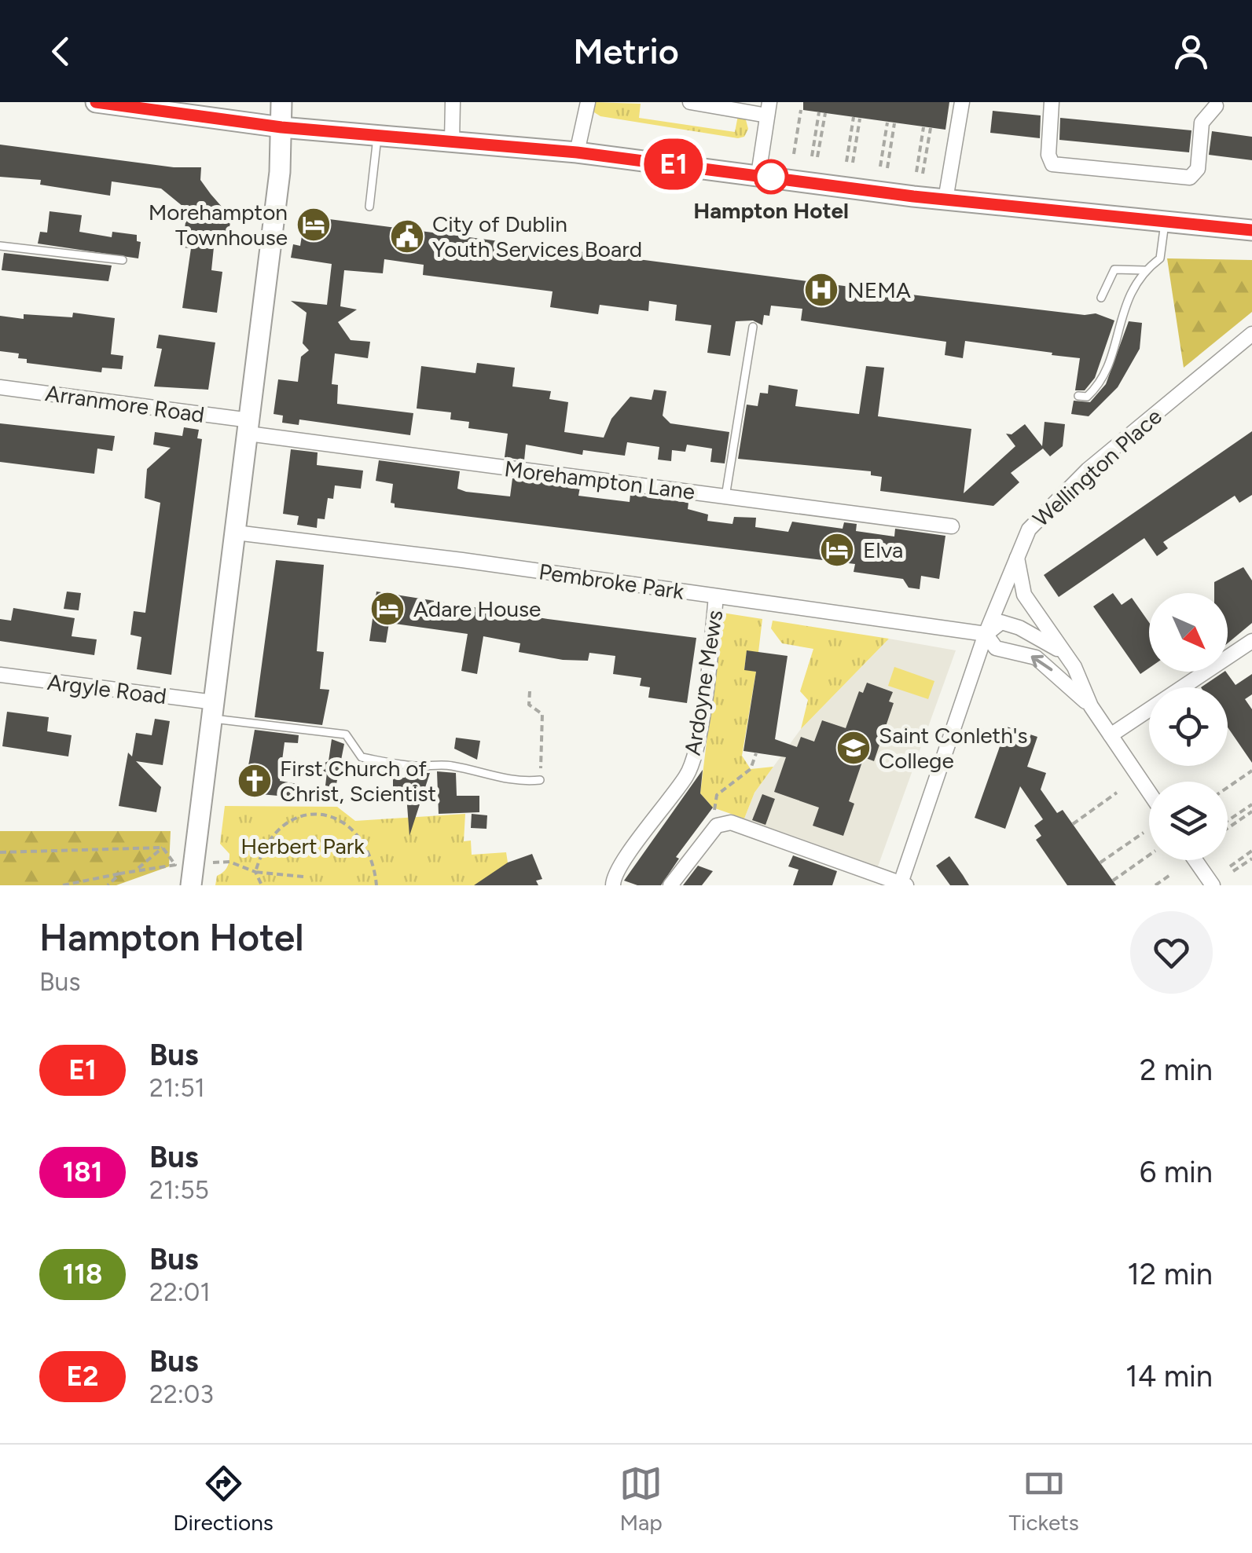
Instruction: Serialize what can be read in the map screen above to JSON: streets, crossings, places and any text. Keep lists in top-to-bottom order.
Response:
{
  "streets": {
    "street": [
      "Arranmore Road",
      "Wellington Place",
      "Morehampton Lane",
      "Pembroke Park",
      "Ardoyne Mews",
      "Argyle Road"
    ]
  },
  "crossings": [
    ["Arranmore Road", "Morehampton Lane"],
    ["Wellington Place", "Pembroke Park"],
    ["Pembroke Park", "Ardoyne Mews"]
  ],
  "parks": ["Herbert Park"],
  "places": {
    "other": ["Hampton Hotel"],
    "hotel": ["Morehampton Townhouse", "Elva", "Adare House"],
    "public building": ["City of Dublin Youth Services Board"],
    "hospital": ["NEMA"],
    "school or university": ["Saint Conleth's College"],
    "church": ["First Church of Christ, Scientist"]
  },
  "lines": ["bus line E1"],
  "north": "bottom right",
  "page": {
    "header": "Metrio",
    "on_map": "E1",
    "heading": ["Hampton Hotel", "Bus"],
    "list": [
      {
        "mark": "E1",
        "name": "Bus",
        "note": "21:51",
        "value": "2 min"
      },
      {
        "mark": "181",
        "name": "Bus",
        "note": "21:55",
        "value": "6 min"
      },
      {
        "mark": "118",
        "name": "Bus",
        "note": "22:01",
        "value": "12 min"
      },
      {
        "mark": "E2",
        "name": "Bus",
        "note": "22:03",
        "value": "14 min"
      }
    ],
    "tabs": ["Directions", "Map", "Tickets"]
  }
}
